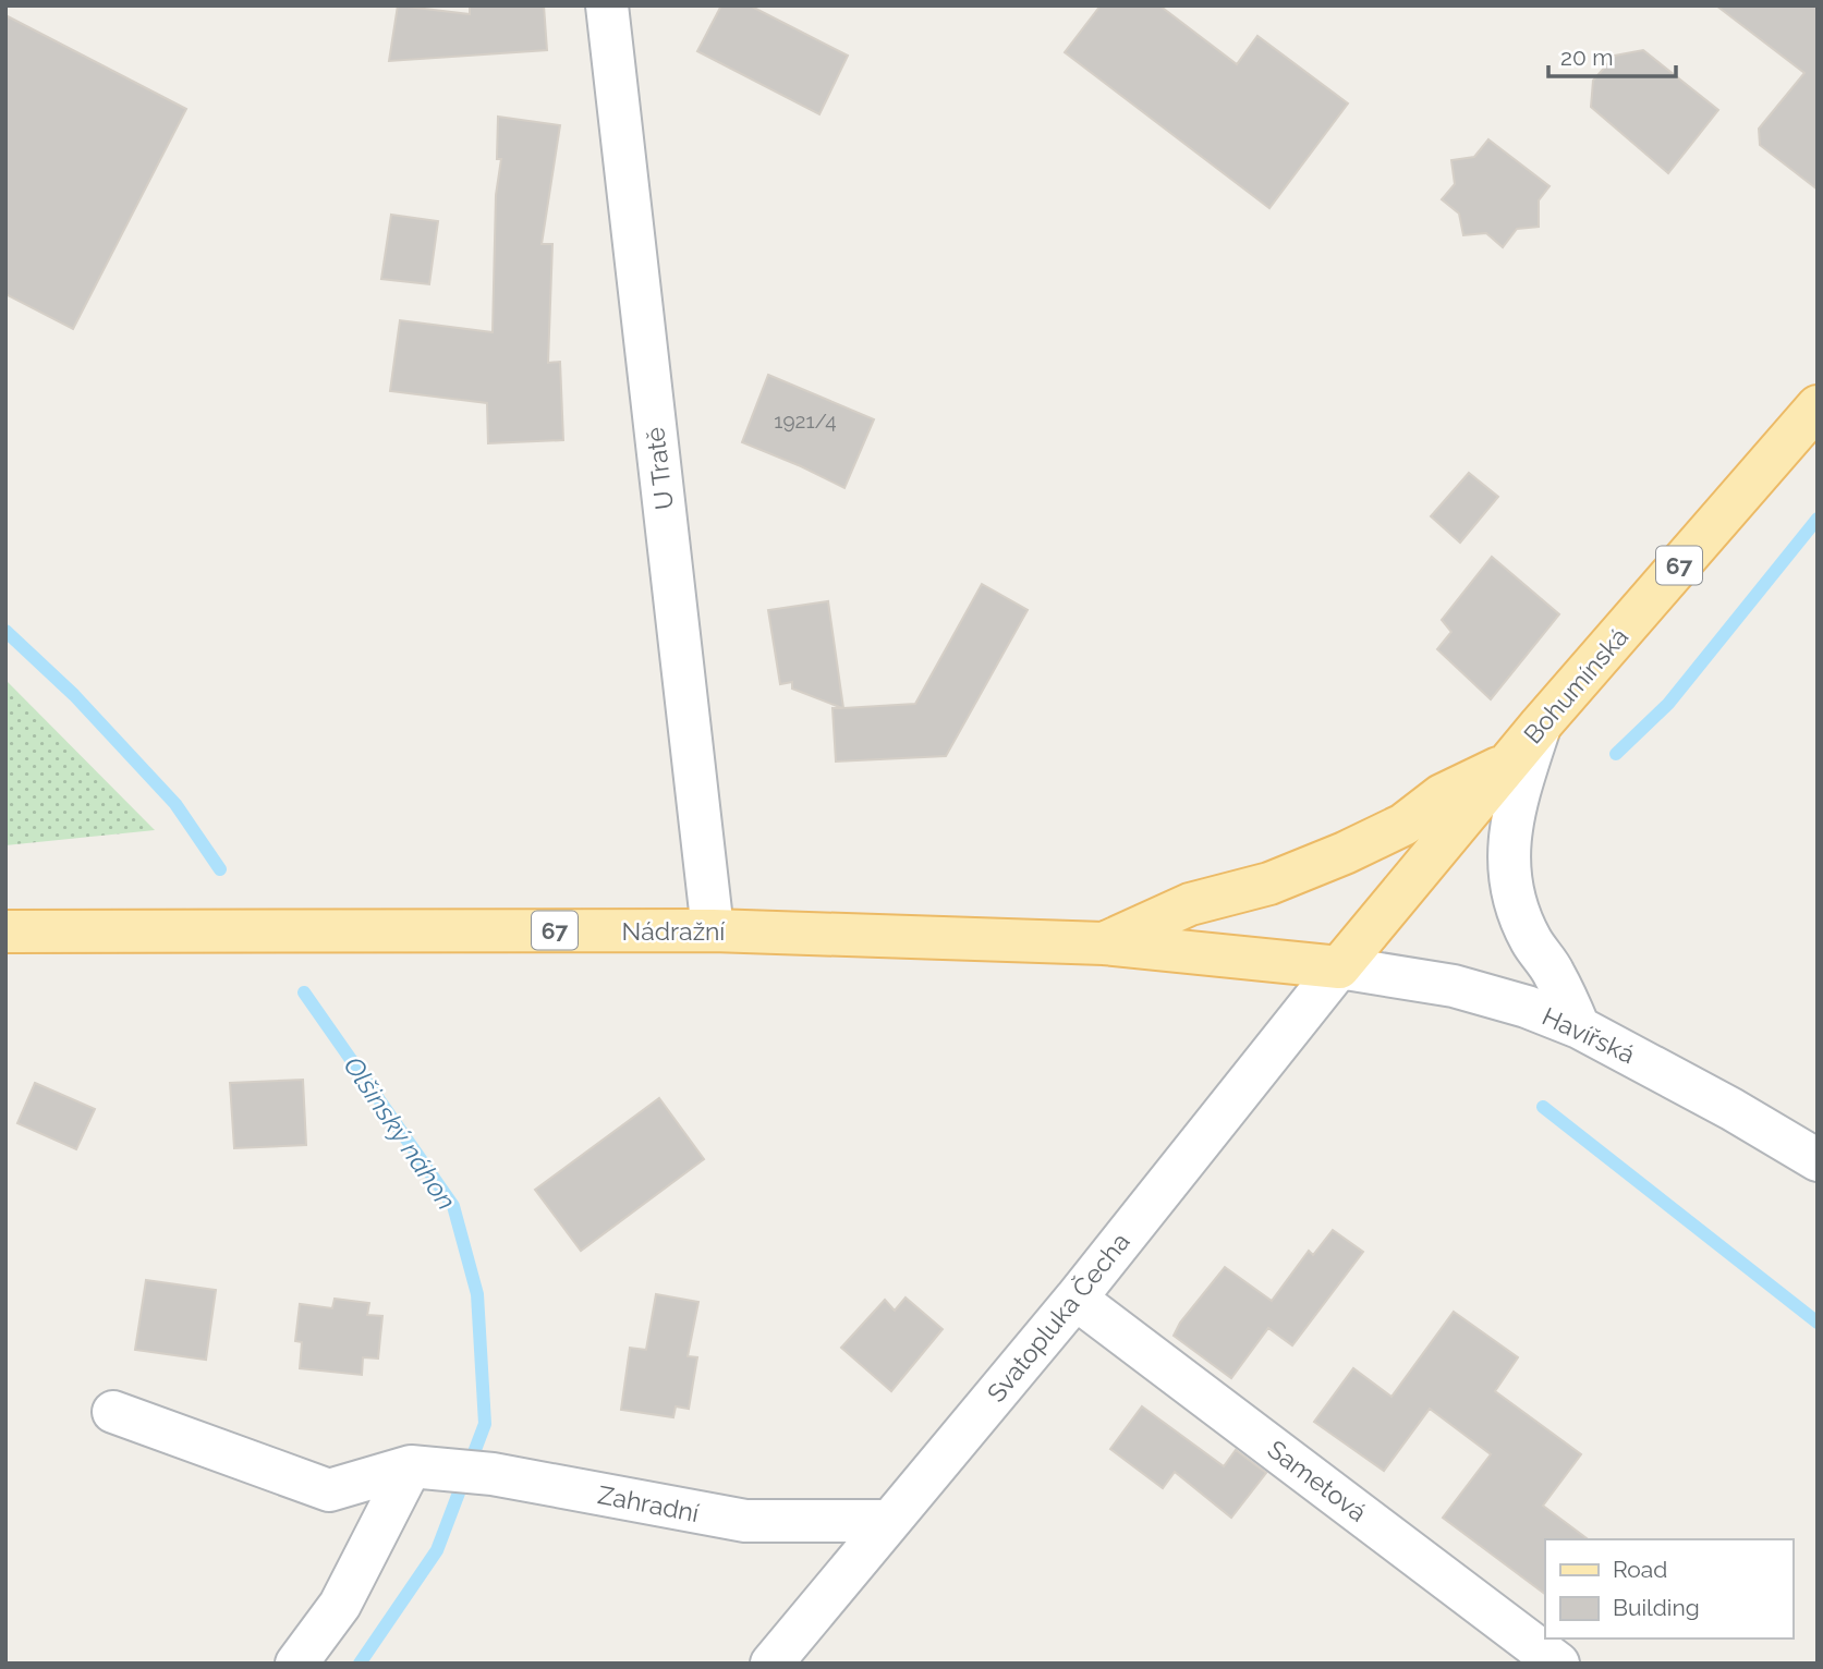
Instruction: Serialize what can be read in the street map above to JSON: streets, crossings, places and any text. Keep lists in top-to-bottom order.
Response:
{
  "streets": {
    "main road": ["67", "Bohumínská", "Nádražní"],
    "street": [
      "U Tratě",
      "Havířská",
      "Svatopluka Čecha",
      "Sametová",
      "Zahradní"
    ]
  },
  "crossings": [
    ["U Tratě", "Nádražní"],
    ["Bohumínská", "Nádražní"],
    ["Bohumínská", "Havířská"],
    ["Bohumínská", "Svatopluka Čecha"],
    ["Nádražní", "Havířská"],
    ["Nádražní", "Svatopluka Čecha"],
    ["Havířská", "Svatopluka Čecha"],
    ["Svatopluka Čecha", "Sametová"],
    ["Svatopluka Čecha", "Zahradní"]
  ],
  "water": ["Olšinský náhon"],
  "house_numbers": ["1921/4"],
  "legend": ["Road", "Building"],
  "scale_bar": "20 m"
}
